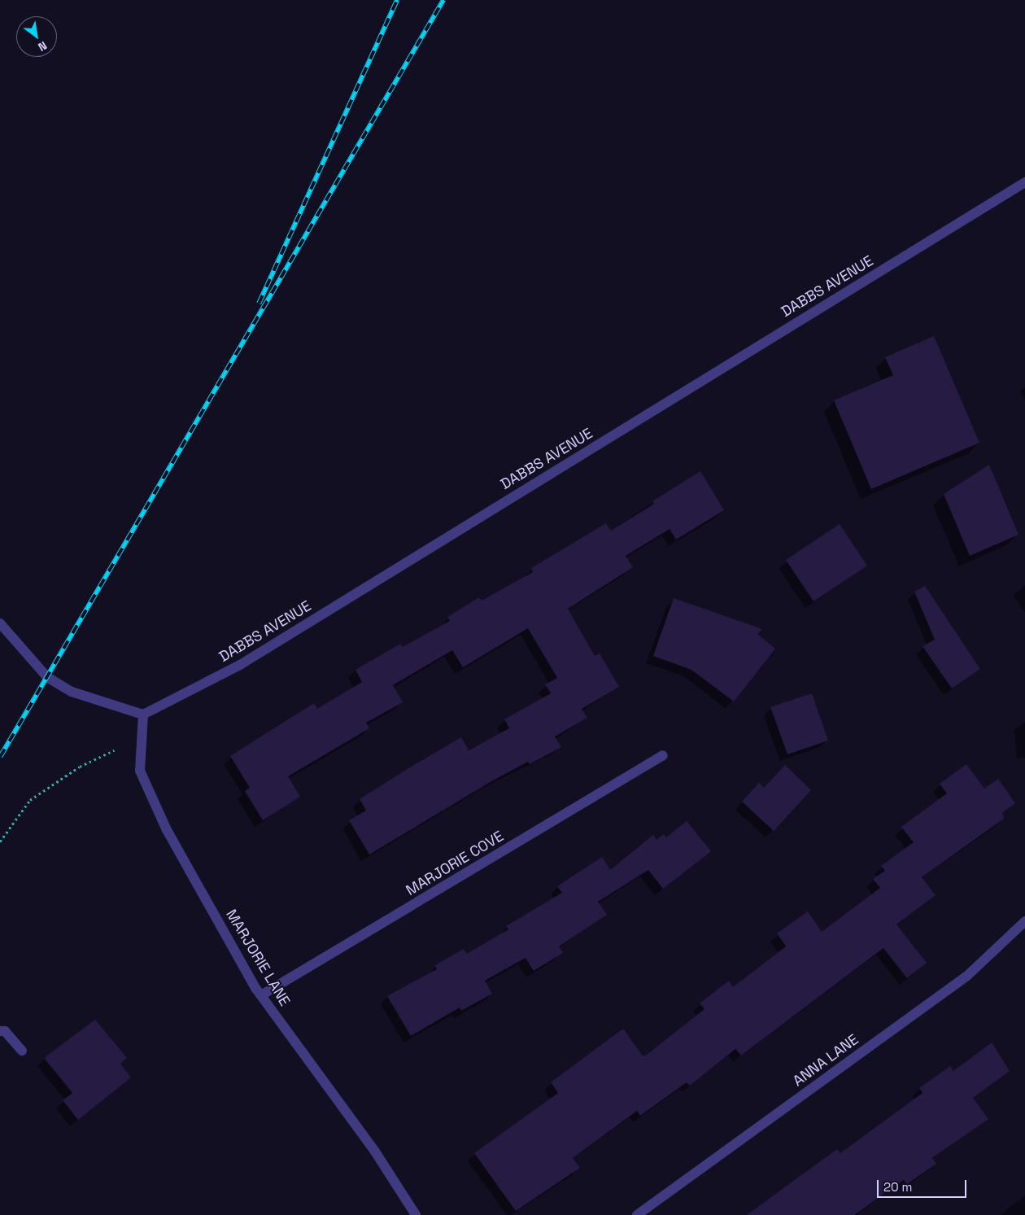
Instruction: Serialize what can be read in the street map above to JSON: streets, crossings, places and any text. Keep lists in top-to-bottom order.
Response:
{
  "streets": {
    "street": [
      "DABBS AVENUE",
      "MARJORIE COVE",
      "MARJORIE LANE",
      "ANNA LANE"
    ]
  },
  "crossings": [
    ["DABBS AVENUE", "MARJORIE LANE"],
    ["MARJORIE COVE", "MARJORIE LANE"]
  ],
  "scale_bar": "20 m",
  "north": "bottom right"
}
